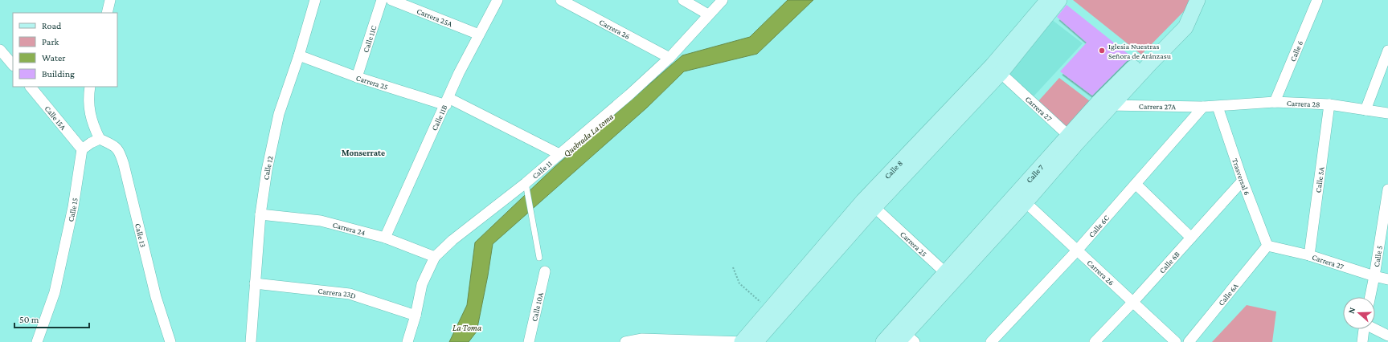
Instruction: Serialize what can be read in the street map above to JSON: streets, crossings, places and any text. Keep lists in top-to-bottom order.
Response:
{
  "streets": {
    "main road": ["Calle 8", "Calle 7"],
    "street": [
      "Carrera 25A",
      "Carrera 26",
      "Calle 11C",
      "Calle 6",
      "Carrera 25",
      "Carrera 28",
      "Carrera 27A",
      "Carrera 27",
      "Calle 15A",
      "Calle 11B",
      "Calle 12",
      "Calle 11",
      "Trasversal 6",
      "Calle 5A",
      "Calle 15",
      "Calle 6C",
      "Carrera 24",
      "Calle 13",
      "Calle 5",
      "Calle 6B",
      "Carrera 23D",
      "Calle 6A",
      "Calle 10A"
    ]
  },
  "crossings": [
    ["Carrera 25A", "Calle 11B"],
    ["Carrera 26", "Calle 11"],
    ["Carrera 26", "Calle 7"],
    ["Carrera 26", "Calle 6C"],
    ["Carrera 26", "Calle 6B"],
    ["Calle 11C", "Carrera 25"],
    ["Calle 6", "Carrera 28"],
    ["Carrera 25", "Calle 11B"],
    ["Carrera 25", "Calle 12"],
    ["Carrera 25", "Calle 11"],
    ["Carrera 25", "Calle 8"],
    ["Carrera 25", "Calle 7"],
    ["Carrera 28", "Carrera 27A"],
    ["Carrera 28", "Trasversal 6"],
    ["Carrera 28", "Calle 5A"],
    ["Carrera 27A", "Calle 7"],
    ["Carrera 27A", "Trasversal 6"],
    ["Carrera 27A", "Calle 6C"],
    ["Carrera 27", "Calle 8"],
    ["Carrera 27", "Calle 7"],
    ["Carrera 27", "Trasversal 6"],
    ["Carrera 27", "Calle 5A"],
    ["Carrera 27", "Calle 5"],
    ["Carrera 27", "Calle 6A"],
    ["Calle 15A", "Calle 15"],
    ["Calle 11B", "Carrera 24"],
    ["Calle 12", "Carrera 24"],
    ["Calle 12", "Carrera 23D"],
    ["Calle 11", "Carrera 24"],
    ["Calle 11", "Carrera 23D"],
    ["Trasversal 6", "Calle 6B"],
    ["Trasversal 6", "Calle 6A"]
  ],
  "districts": ["Monserrate"],
  "water": ["Quebrada La toma", "La Toma"],
  "places": ["Iglesia Nuestras Señora de Aránzasu"],
  "legend": [
    "Road",
    "Park",
    "Water",
    "Building"
  ],
  "scale_bar": "50 m",
  "north": "left"
}
